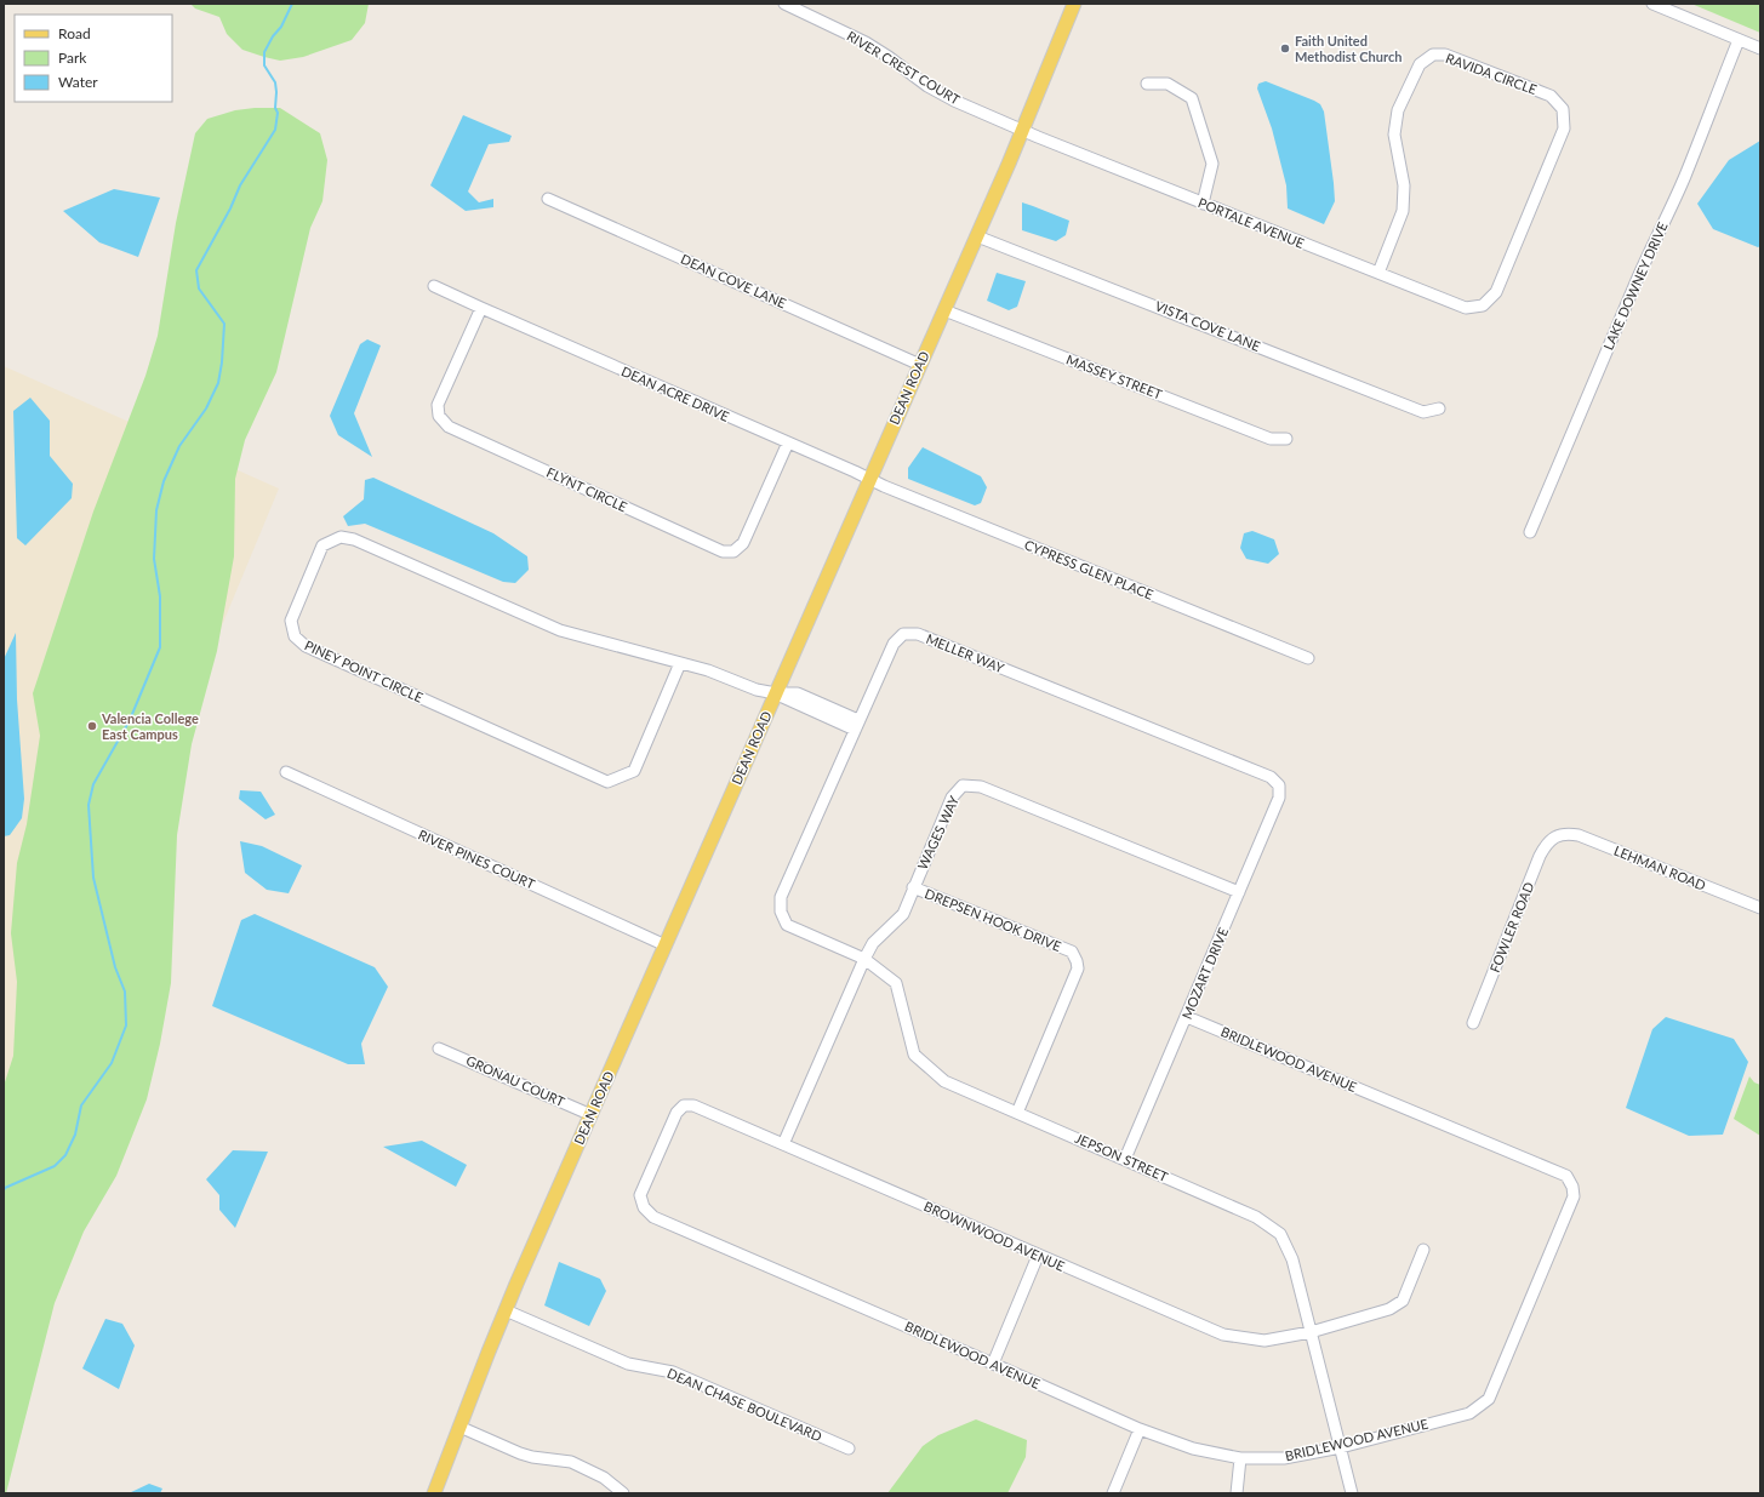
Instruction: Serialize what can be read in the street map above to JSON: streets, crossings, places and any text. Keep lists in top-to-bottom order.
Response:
{
  "streets": {
    "main road": ["DEAN ROAD"],
    "street": [
      "RIVER CREST COURT",
      "RAVIDA CIRCLE",
      "PORTALE AVENUE",
      "DEAN COVE LANE",
      "LAKE DOWNEY DRIVE",
      "VISTA COVE LANE",
      "MASSEY STREET",
      "DEAN ACRE DRIVE",
      "FLYNT CIRCLE",
      "CYPRESS GLEN PLACE",
      "MELLER WAY",
      "PINEY POINT CIRCLE",
      "WAGES WAY",
      "RIVER PINES COURT",
      "LEHMAN ROAD",
      "DREPSEN HOOK DRIVE",
      "FOWLER ROAD",
      "MOZART DRIVE",
      "BRIDLEWOOD AVENUE",
      "GRONAU COURT",
      "JEPSON STREET",
      "BROWNWOOD AVENUE",
      "DEAN CHASE BOULEVARD"
    ]
  },
  "crossings": [
    ["RIVER CREST COURT", "PORTALE AVENUE"],
    ["RIVER CREST COURT", "DEAN ROAD"],
    ["RAVIDA CIRCLE", "PORTALE AVENUE"],
    ["PORTALE AVENUE", "DEAN ROAD"],
    ["DEAN COVE LANE", "DEAN ROAD"],
    ["VISTA COVE LANE", "DEAN ROAD"],
    ["MASSEY STREET", "DEAN ROAD"],
    ["DEAN ROAD", "DEAN ACRE DRIVE"],
    ["DEAN ROAD", "CYPRESS GLEN PLACE"],
    ["DEAN ROAD", "PINEY POINT CIRCLE"],
    ["DEAN ROAD", "RIVER PINES COURT"],
    ["DEAN ROAD", "GRONAU COURT"],
    ["DEAN ROAD", "DEAN CHASE BOULEVARD"],
    ["DEAN ACRE DRIVE", "FLYNT CIRCLE"],
    ["DEAN ACRE DRIVE", "CYPRESS GLEN PLACE"],
    ["MELLER WAY", "PINEY POINT CIRCLE"],
    ["MELLER WAY", "MOZART DRIVE"],
    ["MELLER WAY", "JEPSON STREET"],
    ["WAGES WAY", "DREPSEN HOOK DRIVE"],
    ["WAGES WAY", "MOZART DRIVE"],
    ["WAGES WAY", "JEPSON STREET"],
    ["WAGES WAY", "BROWNWOOD AVENUE"],
    ["LEHMAN ROAD", "FOWLER ROAD"],
    ["DREPSEN HOOK DRIVE", "JEPSON STREET"],
    ["MOZART DRIVE", "BRIDLEWOOD AVENUE"],
    ["MOZART DRIVE", "JEPSON STREET"],
    ["BRIDLEWOOD AVENUE", "JEPSON STREET"],
    ["BRIDLEWOOD AVENUE", "BROWNWOOD AVENUE"],
    ["JEPSON STREET", "BROWNWOOD AVENUE"]
  ],
  "places": ["Faith United Methodist Church", "Valencia College East Campus"],
  "legend": ["Road", "Park", "Water"]
}
